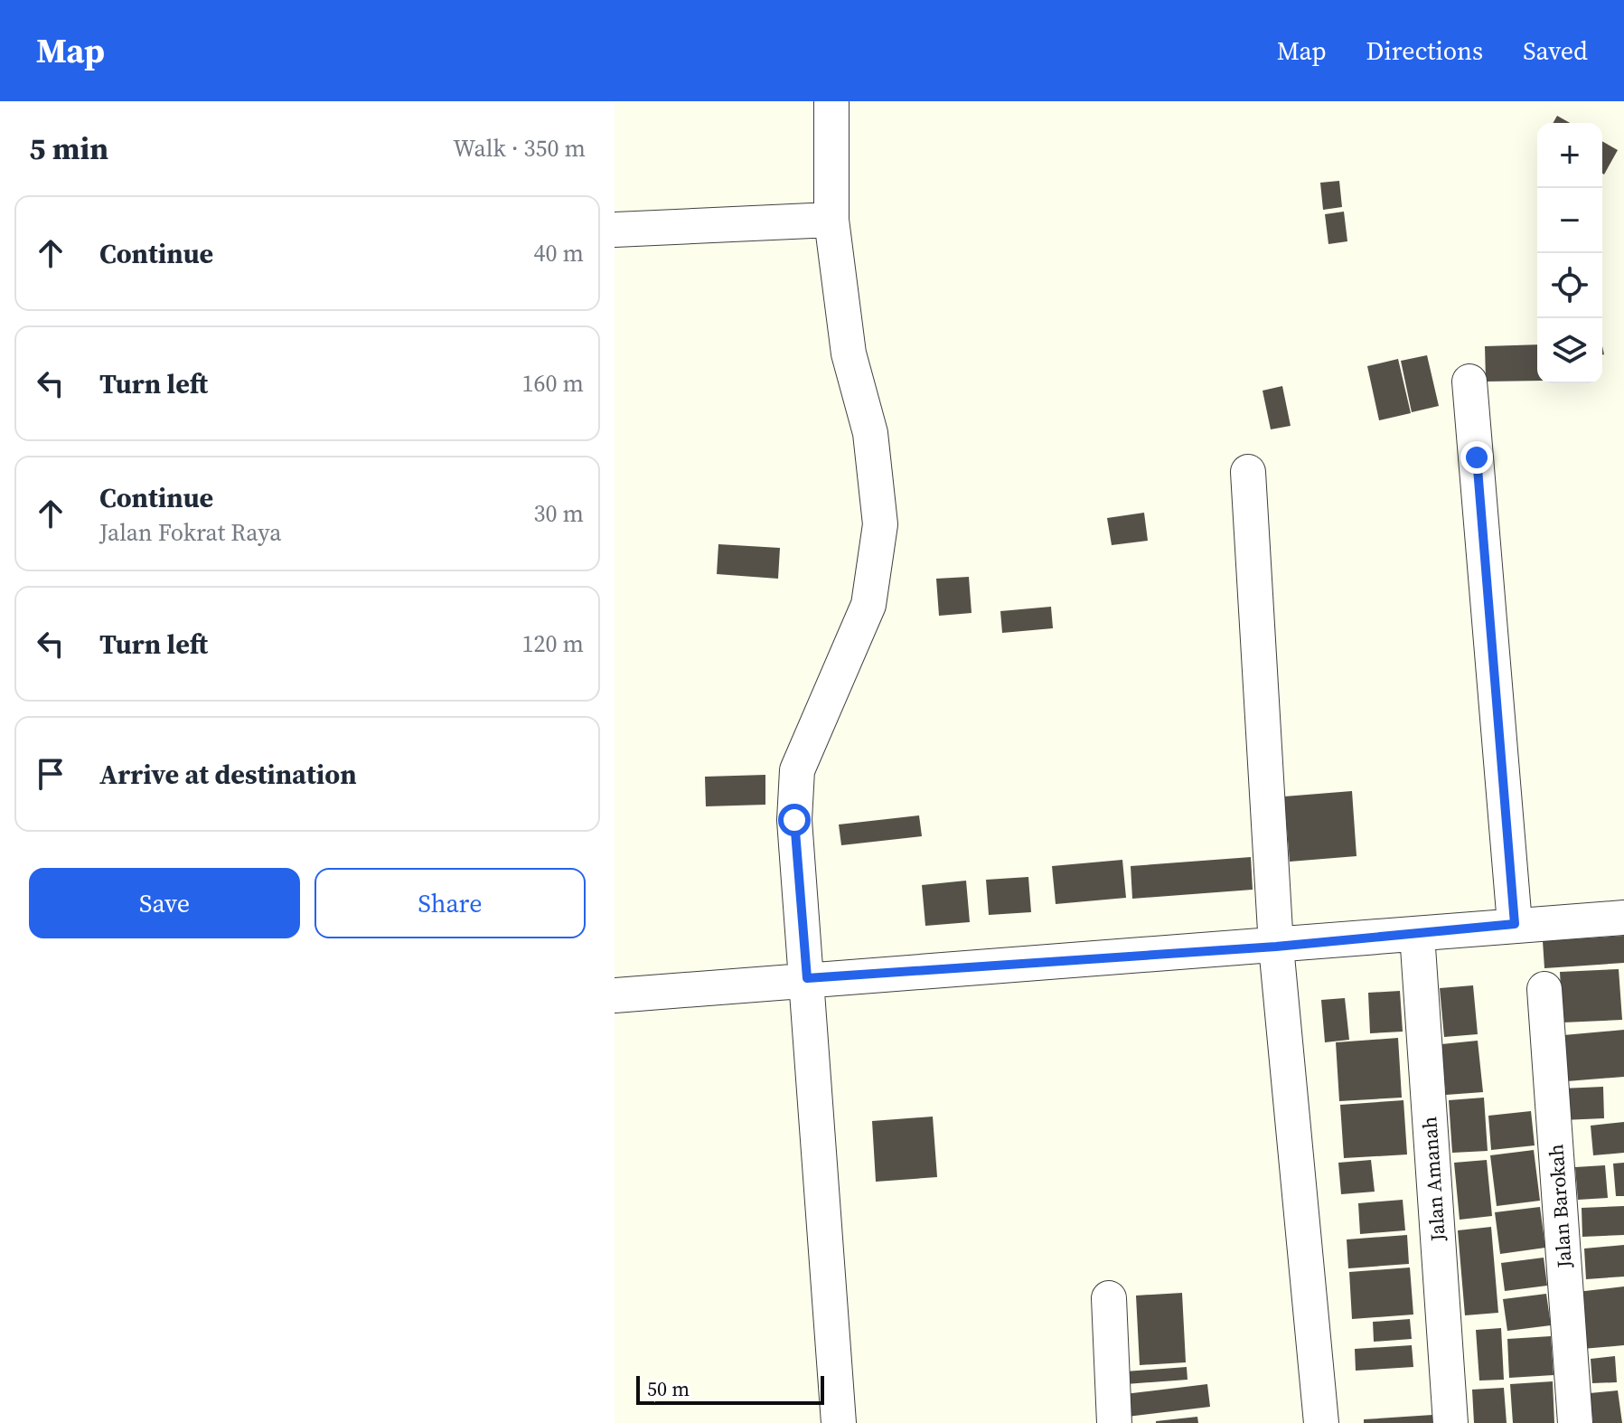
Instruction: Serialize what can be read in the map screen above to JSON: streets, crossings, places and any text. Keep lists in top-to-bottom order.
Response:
{
  "streets": {
    "street": ["Jalan Amanah", "Jalan Barokah"]
  },
  "scale_bar": "50 m",
  "page": {
    "header": "Map",
    "nav": ["Map", "Directions", "Saved"],
    "heading": ["5 min", "Walk · 350 m"],
    "map_buttons": ["+", "−"],
    "list": [
      ["Continue", "40 m"],
      ["Turn left", "160 m"],
      ["Continue", "Jalan Fokrat Raya", "30 m"],
      ["Turn left", "120 m"],
      "Arrive at destination"
    ],
    "buttons": ["Save", "Share"],
    "scale": "50 m"
  }
}
